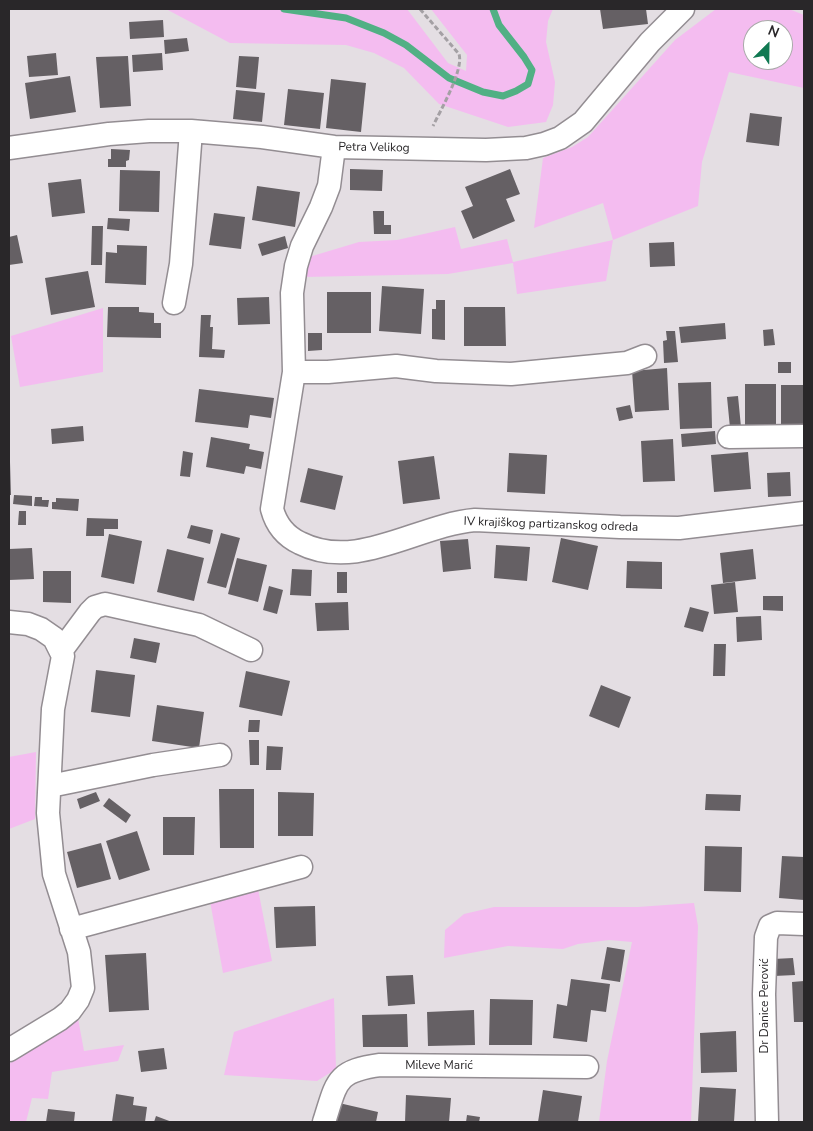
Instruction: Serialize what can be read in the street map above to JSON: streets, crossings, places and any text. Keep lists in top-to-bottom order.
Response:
{
  "streets": {
    "street": [
      "Petra Velikog",
      "IV krajiškog partizanskog odreda",
      "Dr Danice Perović",
      "Mileve Marić"
    ]
  },
  "crossings": [
    ["Petra Velikog", "IV krajiškog partizanskog odreda"]
  ],
  "north": "top right"
}
